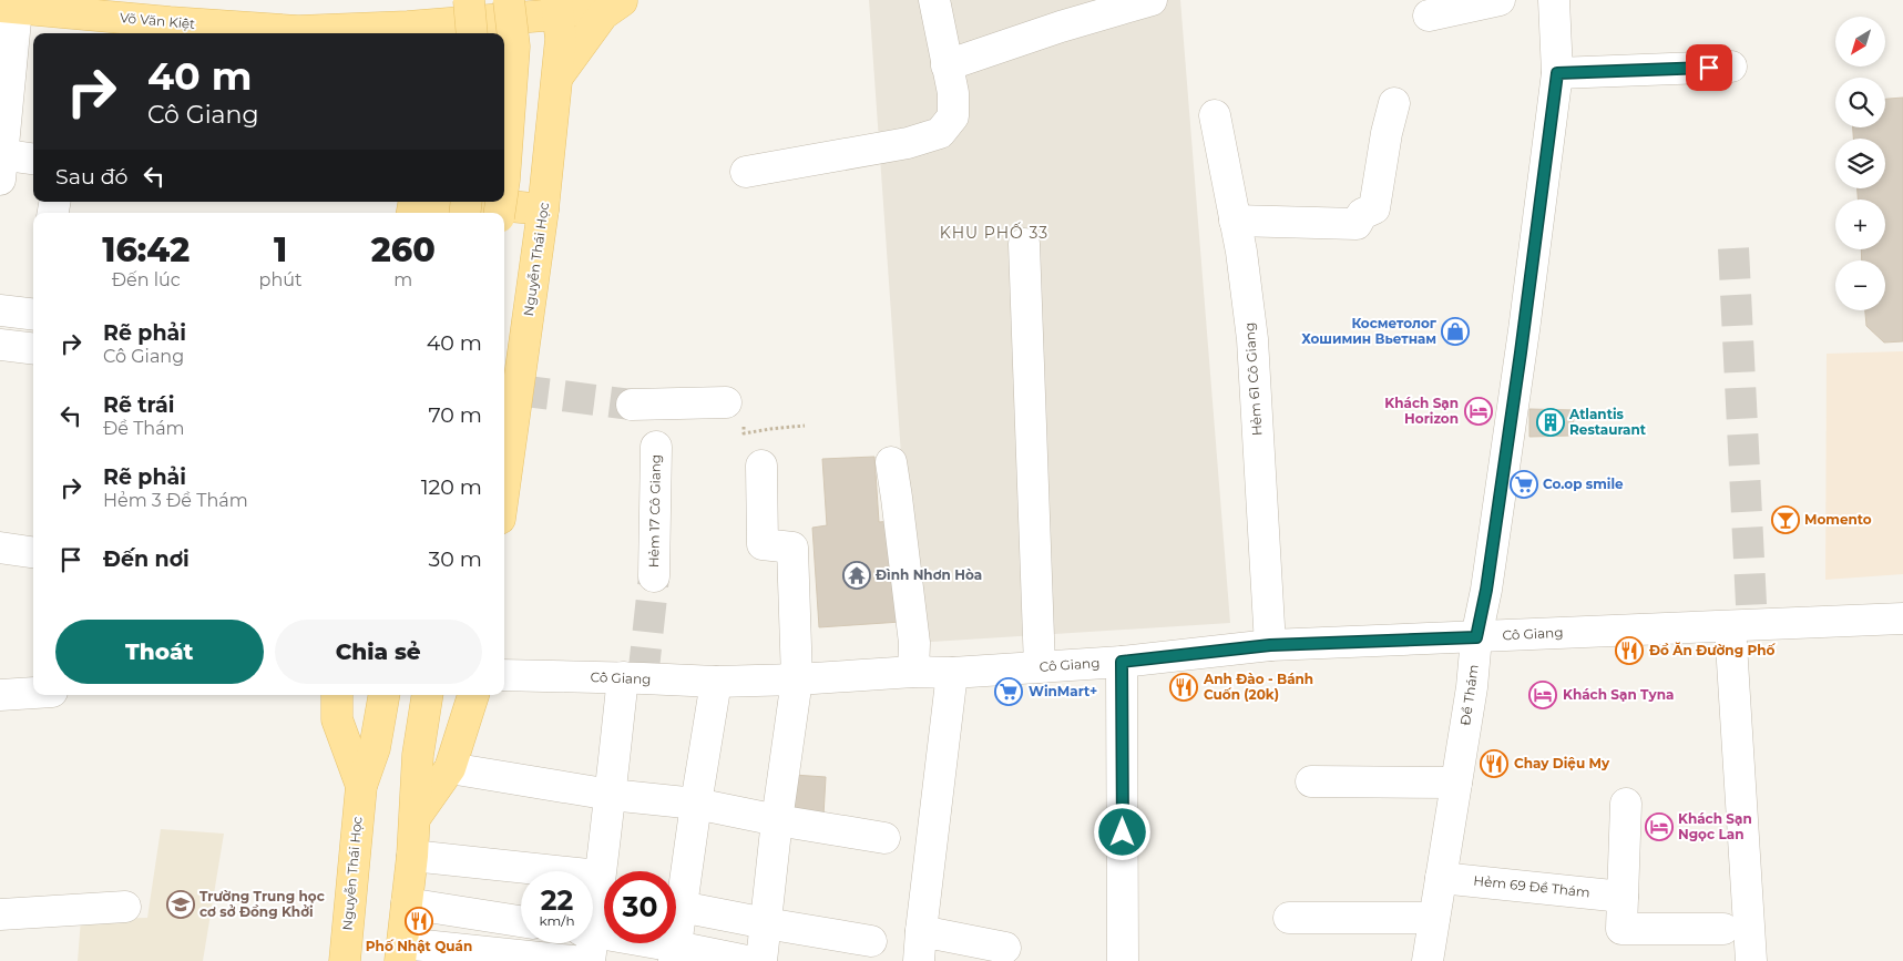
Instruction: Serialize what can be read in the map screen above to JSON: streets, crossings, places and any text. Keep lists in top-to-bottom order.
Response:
{
  "streets": {
    "main road": ["Võ Văn Kiệt", "Nguyễn Thái Học"],
    "street": [
      "Hẻm 61 Cô Giang",
      "Hẻm 17 Cô Giang",
      "Cô Giang",
      "Ðề Thám",
      "Hẻm 69 Đề Thám"
    ]
  },
  "crossings": [
    ["Võ Văn Kiệt", "Nguyễn Thái Học"],
    ["Hẻm 61 Cô Giang", "Cô Giang"],
    ["Cô Giang", "Ðề Thám"],
    ["Ðề Thám", "Hẻm 69 Đề Thám"]
  ],
  "districts": ["KHU PHỐ 33"],
  "places": {
    "shop": ["Косметолог Хошимин Вьетнам"],
    "hotel": ["Khách Sạn Horizon", "Khách Sạn Tyna", "Khách Sạn Ngọc Lan"],
    "building": ["Atlantis Restaurant"],
    "supermarket": ["Co.op smile", "WinMart+"],
    "bar": ["Momento"],
    "temple": ["Đình Nhơn Hòa"],
    "restaurant": [
      "Đồ Ăn Đường Phố",
      "Anh Đào - Bánh Cuốn (20k)",
      "Chay Diệu My",
      "Phố Nhật Quán"
    ],
    "school or university": ["Trường Trung học cơ sở Đồng Khởi"]
  },
  "north": "bottom left",
  "page": {
    "map_buttons": ["+", "−"],
    "turn": ["40 m", "Cô Giang"],
    "then": "Sau đó",
    "eta": [
      "16:42",
      "Đến lúc",
      "1",
      "phút",
      "260",
      "m"
    ],
    "list": [
      {
        "name": "Rẽ phải",
        "note": "Cô Giang",
        "value": "40 m"
      },
      {
        "name": "Rẽ trái",
        "note": "Ðề Thám",
        "value": "70 m"
      },
      {
        "name": "Rẽ phải",
        "note": "Hẻm 3 Đề Thám",
        "value": "120 m"
      },
      {
        "name": "Đến nơi",
        "value": "30 m"
      }
    ],
    "buttons": ["Thoát", "Chia sẻ"],
    "speed": "22 km/h",
    "limit": "30"
  }
}
